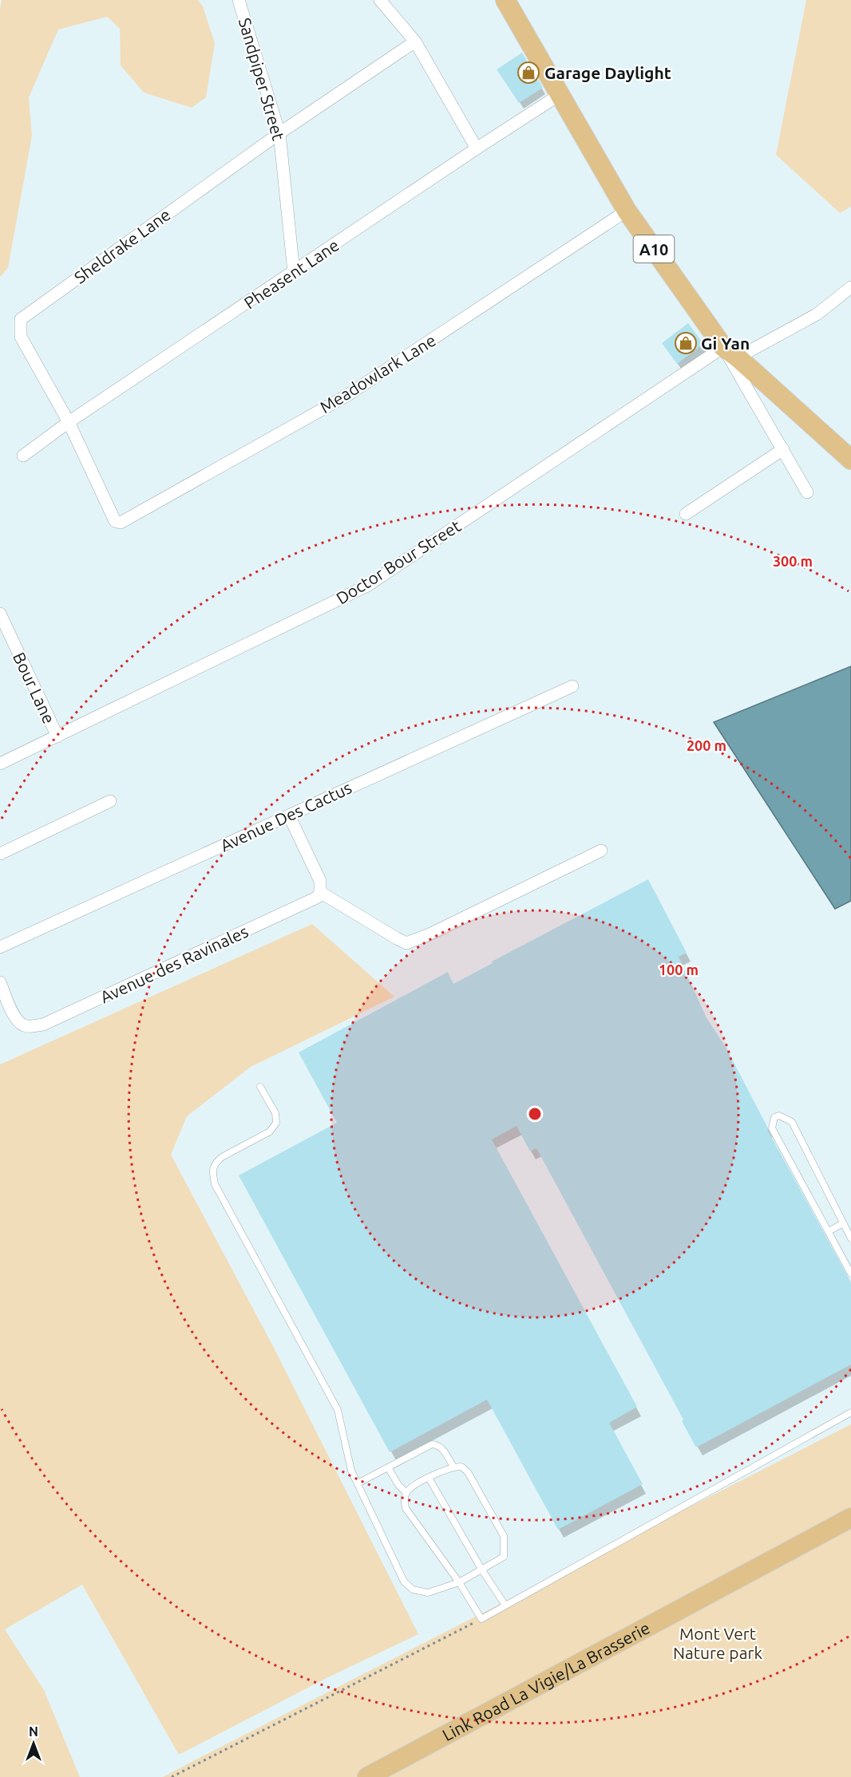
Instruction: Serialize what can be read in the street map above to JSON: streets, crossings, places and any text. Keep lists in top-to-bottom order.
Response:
{
  "streets": {
    "main road": ["A10", "Link Road La Vigie/La Brasserie"],
    "street": [
      "Sandpiper Street",
      "Sheldrake Lane",
      "Pheasent Lane",
      "Meadowlark Lane",
      "Doctor Bour Street",
      "Bour Lane",
      "Avenue Des Cactus",
      "Avenue des Ravinales"
    ]
  },
  "crossings": [
    ["Sandpiper Street", "Sheldrake Lane"],
    ["Sandpiper Street", "Pheasent Lane"],
    ["Sheldrake Lane", "Pheasent Lane"],
    ["Sheldrake Lane", "Meadowlark Lane"],
    ["A10", "Pheasent Lane"],
    ["A10", "Meadowlark Lane"],
    ["A10", "Doctor Bour Street"],
    ["Doctor Bour Street", "Bour Lane"]
  ],
  "parks": ["Mont Vert Nature park"],
  "places": {
    "shop": ["Garage Daylight", "Gi Yan"]
  },
  "north": "top",
  "rings": ["300 m", "200 m", "100 m"]
}
